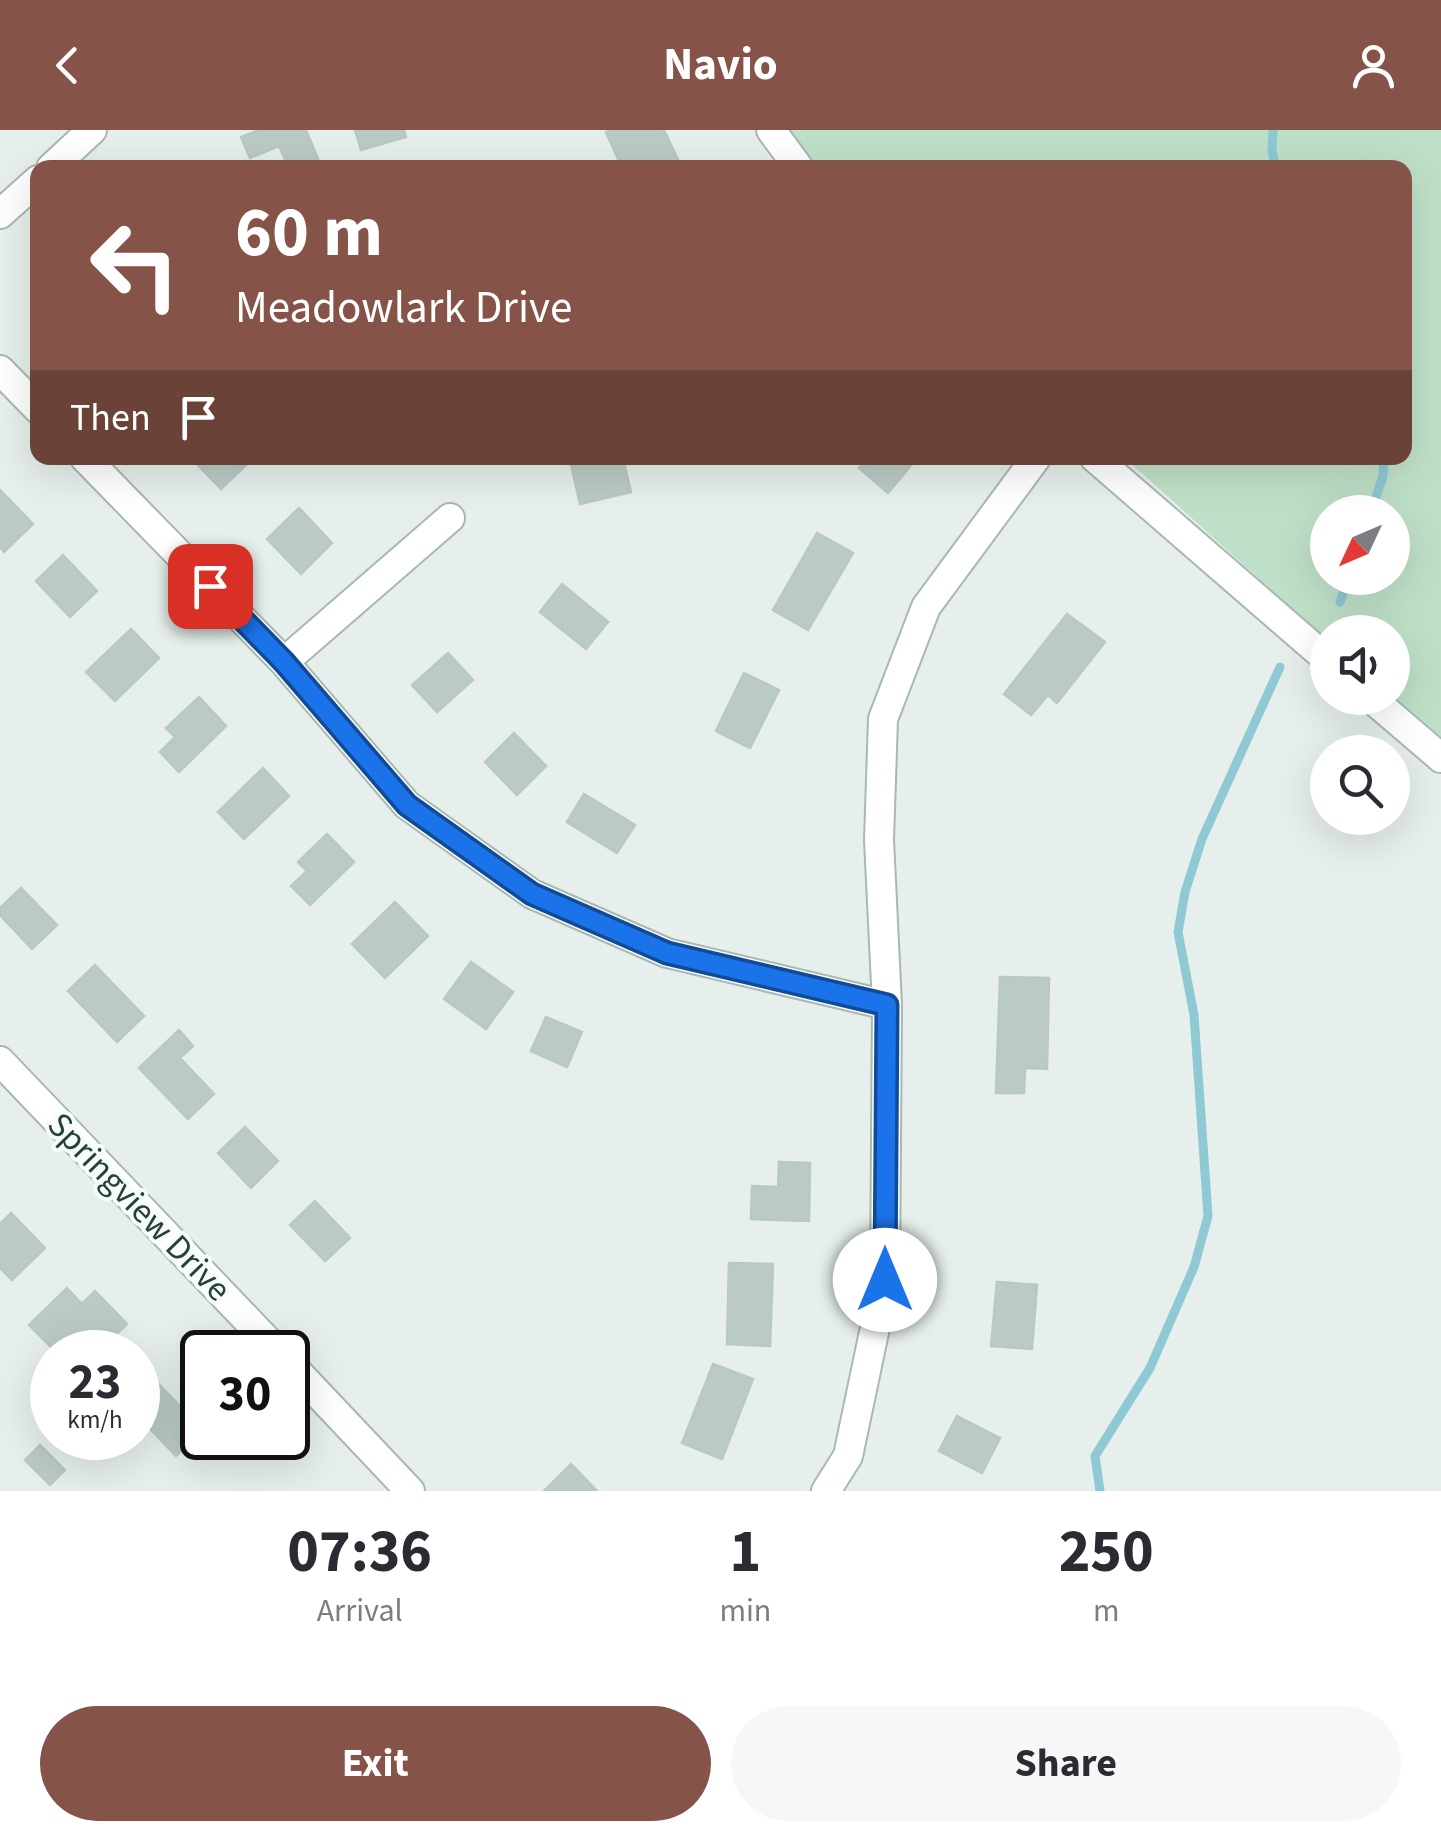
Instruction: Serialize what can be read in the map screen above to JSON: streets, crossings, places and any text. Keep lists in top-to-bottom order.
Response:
{
  "streets": {
    "street": ["Springview Drive"]
  },
  "north": "bottom left",
  "page": {
    "header": "Navio",
    "turn": ["60 m", "Meadowlark Drive"],
    "then": "Then",
    "speed": "23 km/h",
    "limit": "30",
    "eta": [
      "07:36",
      "Arrival",
      "1",
      "min",
      "250",
      "m"
    ],
    "buttons": ["Exit", "Share"]
  }
}
